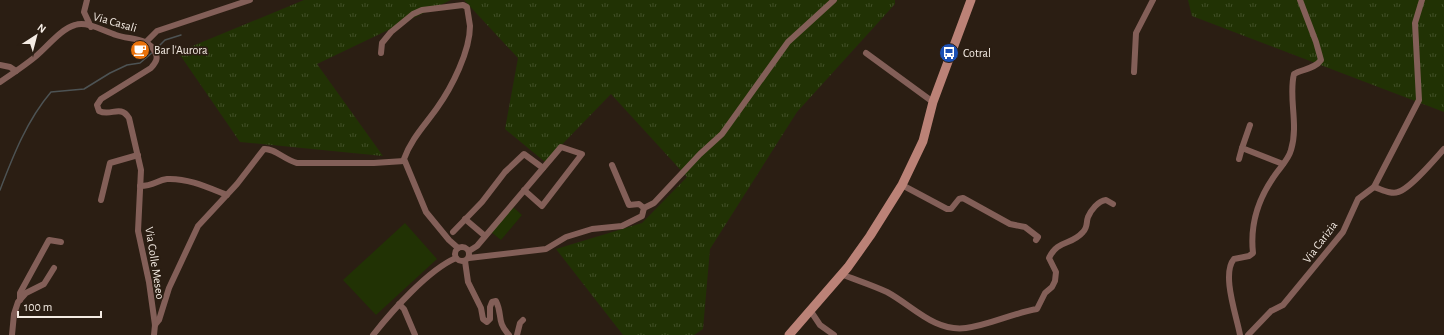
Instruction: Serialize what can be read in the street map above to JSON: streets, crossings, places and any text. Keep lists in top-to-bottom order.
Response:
{
  "streets": {
    "street": ["Via Casali", "Via Carizia", "Via Colle Meseo"]
  },
  "crossings": [
    ["Via Casali", "Via Colle Meseo"]
  ],
  "places": {
    "cafe": ["Bar l'Aurora"],
    "bus stop": ["Cotral"]
  },
  "scale_bar": "100 m",
  "north": "top right"
}
